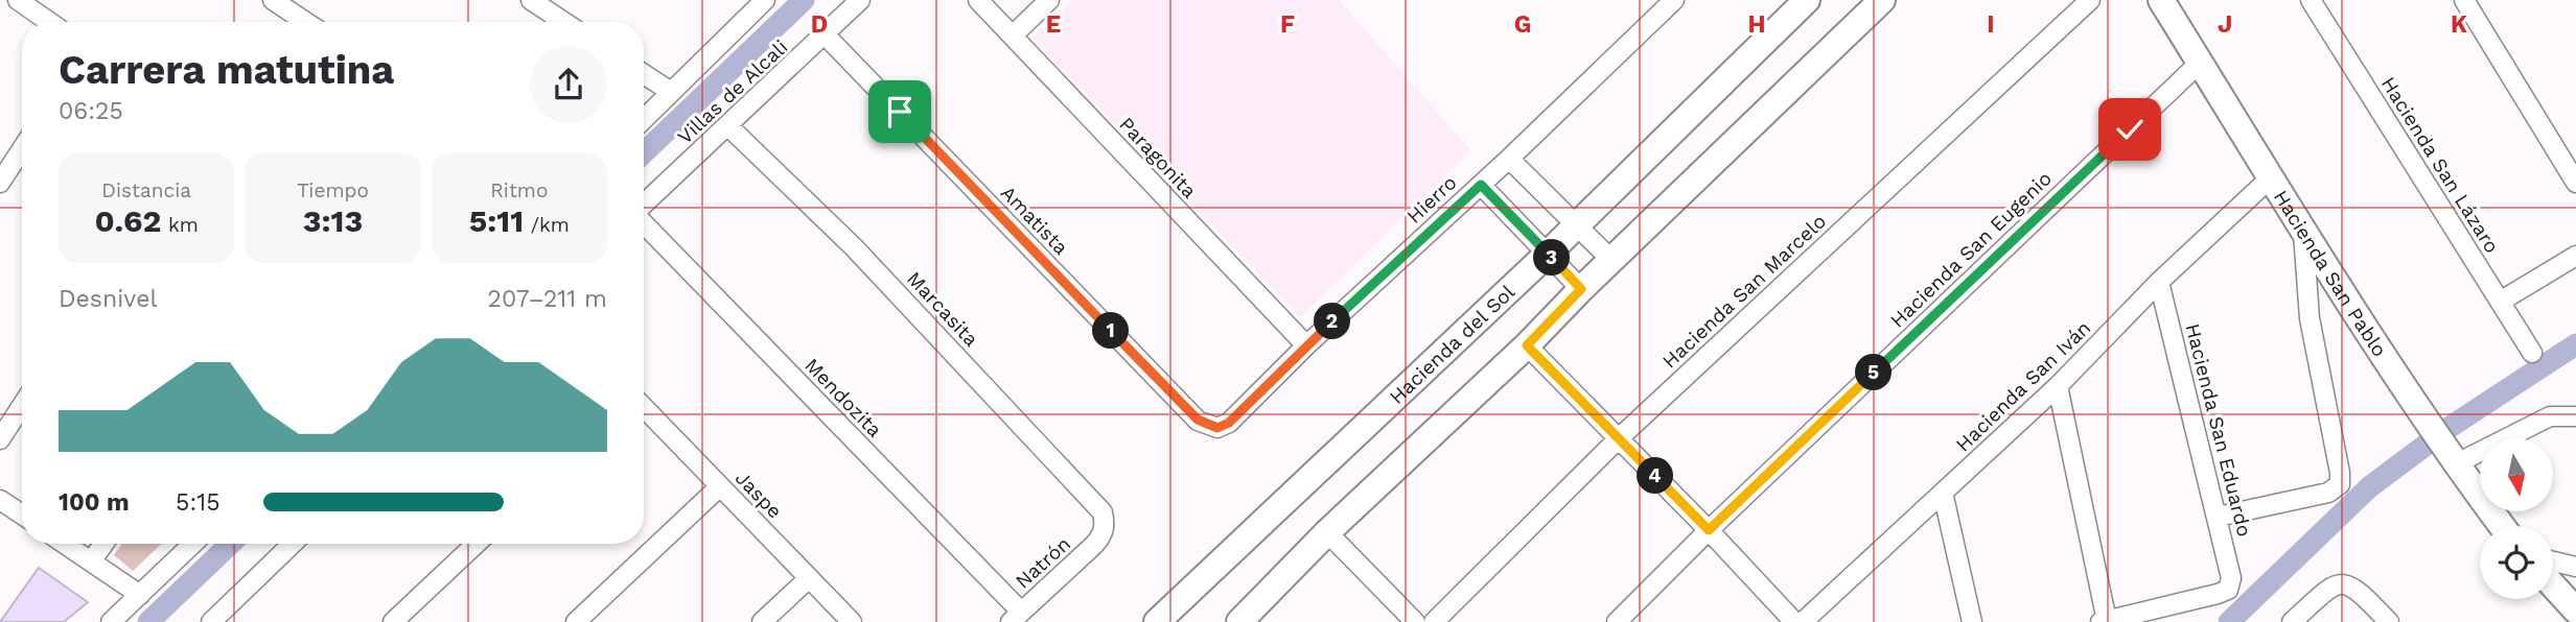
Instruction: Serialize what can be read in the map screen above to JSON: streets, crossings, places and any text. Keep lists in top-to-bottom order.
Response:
{
  "streets": {
    "street": [
      "Villas de Alcali",
      "Paragonita",
      "Hacienda San Lázaro",
      "Hierro",
      "Amatista",
      "Hacienda San Eugenio",
      "Hacienda San Pablo",
      "Hacienda San Marcelo",
      "Marcasita",
      "Hacienda del Sol",
      "Hacienda San Iván",
      "Mendozita",
      "Hacienda San Eduardo",
      "Jaspe",
      "Natrón"
    ]
  },
  "crossings": [
    ["Villas de Alcali", "Amatista"],
    ["Villas de Alcali", "Marcasita"],
    ["Paragonita", "Hierro"],
    ["Hierro", "Amatista"],
    ["Hacienda San Eugenio", "Hacienda San Pablo"],
    ["Hacienda San Pablo", "Hacienda San Iván"],
    ["Marcasita", "Natrón"],
    ["Hacienda San Iván", "Hacienda San Eduardo"],
    ["Mendozita", "Natrón"]
  ],
  "north": "bottom",
  "page": {
    "heading": ["Carrera matutina", "06:25"],
    "stats": [
      ["Distancia", "0.62 km"],
      ["Tiempo", "3:13"],
      ["Ritmo", "5:11 /km"]
    ],
    "pins": [
      "3",
      "2",
      "1",
      "5",
      "4"
    ],
    "chart": ["Desnivel", "207–211 m"],
    "list": [
      {
        "name": "100 m",
        "note": "5:15"
      }
    ]
  },
  "grid": {
    "columns": [
      "D",
      "E",
      "F",
      "G",
      "H",
      "I",
      "J",
      "K"
    ]
  }
}
